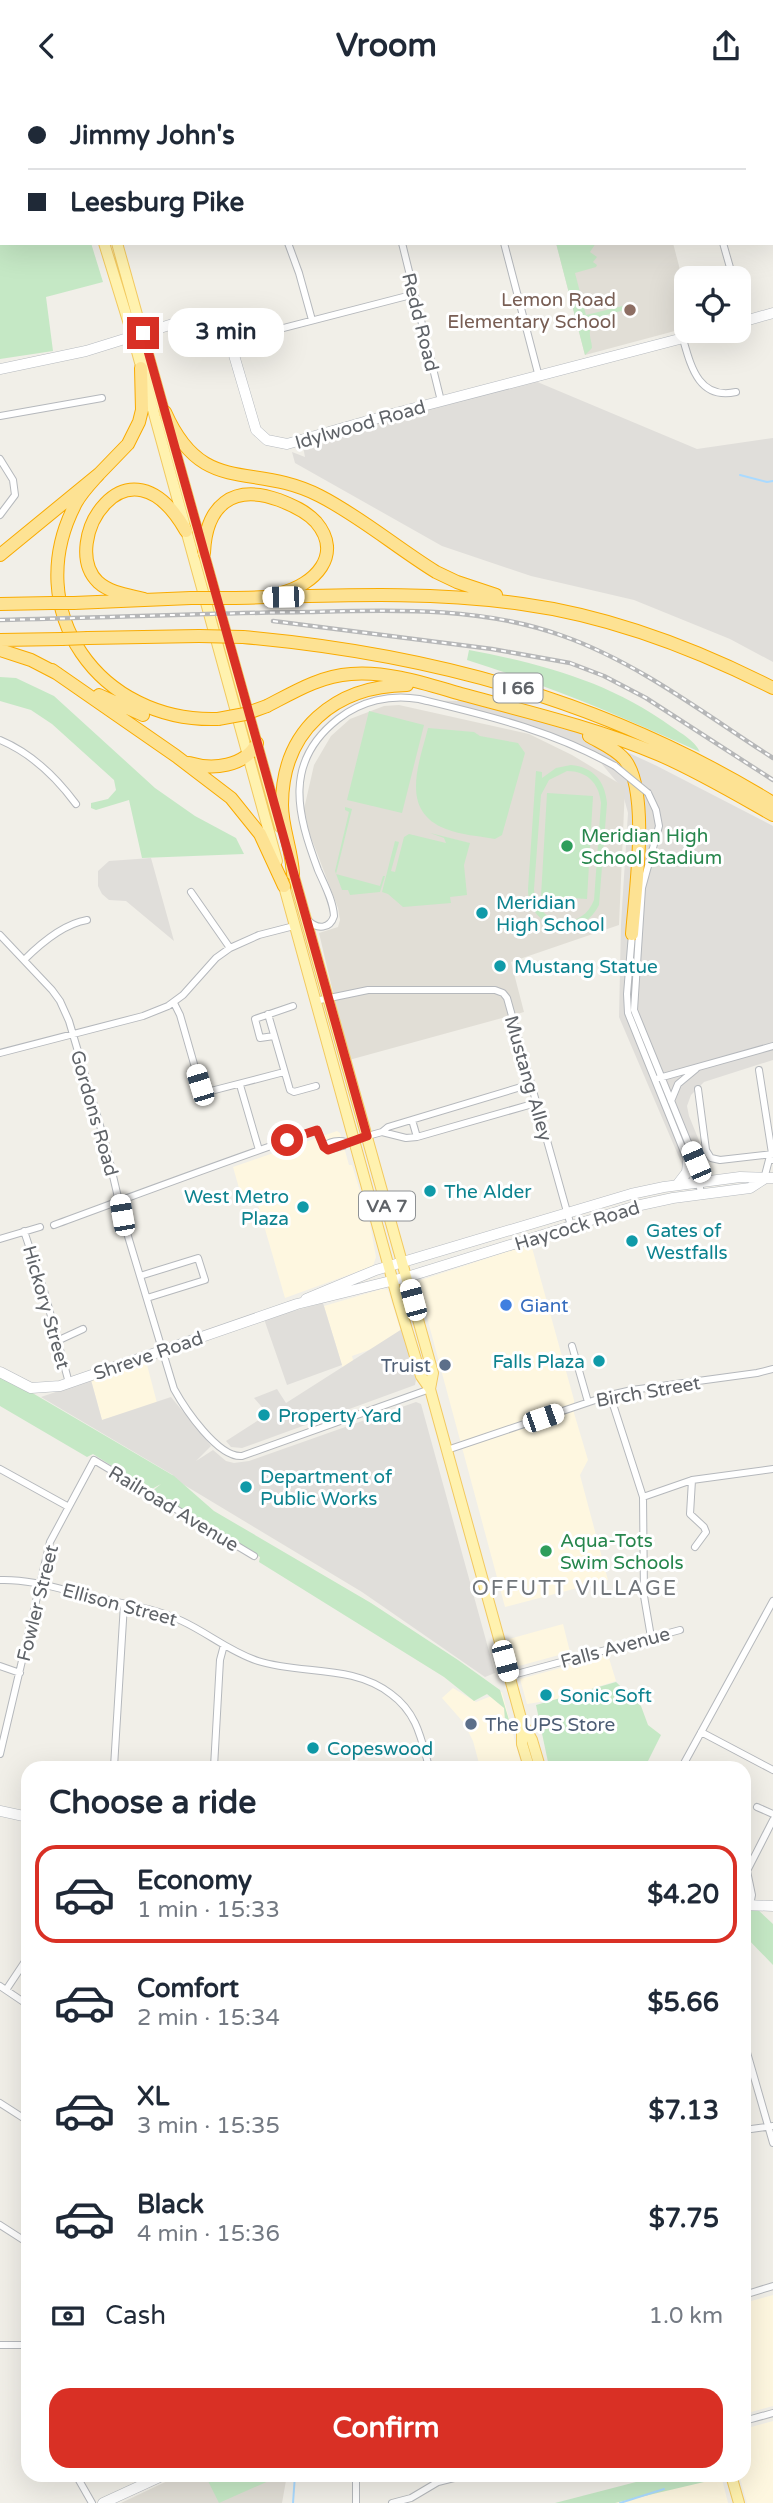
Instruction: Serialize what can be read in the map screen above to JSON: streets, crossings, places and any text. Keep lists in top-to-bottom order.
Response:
{
  "streets": {
    "highway": ["I 66"],
    "main road": [
      "Idylwood Road",
      "VA 7",
      "Haycock Road",
      "Shreve Road"
    ],
    "street": [
      "Redd Road",
      "Mustang Alley",
      "Gordons Road",
      "Hickory Street",
      "Birch Street",
      "Railroad Avenue",
      "Fowler Street",
      "Ellison Street",
      "Falls Avenue"
    ]
  },
  "crossings": [
    ["Redd Road", "Idylwood Road"],
    ["Mustang Alley", "VA 7"],
    ["Mustang Alley", "Haycock Road"],
    ["Gordons Road", "VA 7"],
    ["Gordons Road", "Shreve Road"],
    ["VA 7", "Haycock Road"],
    ["VA 7", "Shreve Road"],
    ["VA 7", "Birch Street"],
    ["VA 7", "Falls Avenue"],
    ["Haycock Road", "Shreve Road"],
    ["Hickory Street", "Shreve Road"],
    ["Railroad Avenue", "Fowler Street"],
    ["Fowler Street", "Ellison Street"]
  ],
  "districts": ["OFFUTT VILLAGE"],
  "places": [
    "Lemon Road Elementary School",
    "Meridian High School Stadium",
    "Meridian High School",
    "Mustang Statue",
    "The Alder",
    "West Metro Plaza",
    "Gates of Westfalls",
    "Giant",
    "Falls Plaza",
    "Truist",
    "Property Yard",
    "Department of Public Works",
    "Aqua-Tots Swim Schools",
    "Sonic Soft",
    "The UPS Store",
    "Copeswood"
  ],
  "page": {
    "header": "Vroom",
    "banner": ["Jimmy John's", "Leesburg Pike"],
    "bubble": "3 min",
    "heading": "Choose a ride",
    "list": [
      {
        "name": "Economy",
        "note": "1 min · 15:33",
        "value": "$4.20"
      },
      {
        "name": "Comfort",
        "note": "2 min · 15:34",
        "value": "$5.66"
      },
      {
        "name": "XL",
        "note": "3 min · 15:35",
        "value": "$7.13"
      },
      {
        "name": "Black",
        "note": "4 min · 15:36",
        "value": "$7.75"
      }
    ],
    "pay": ["Cash", "1.0 km"],
    "buttons": "Confirm"
  }
}
